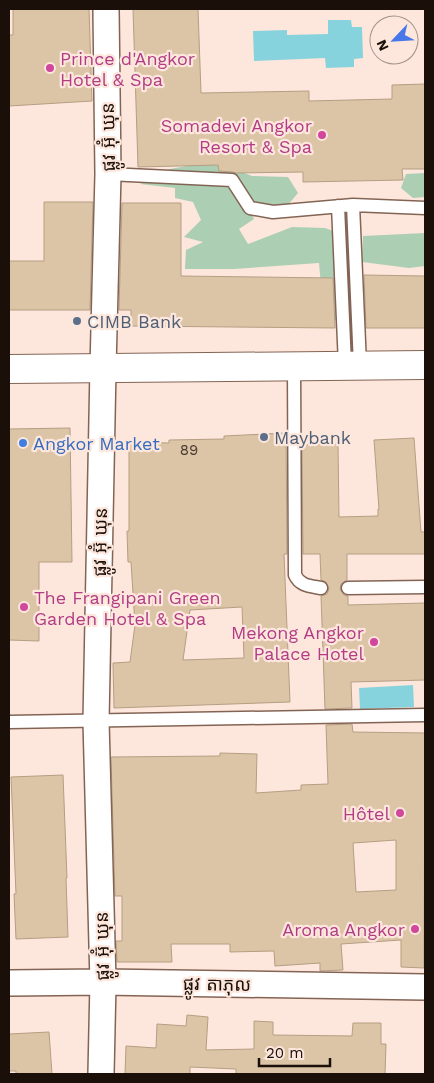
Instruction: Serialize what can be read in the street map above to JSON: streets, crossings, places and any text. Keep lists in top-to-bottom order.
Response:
{
  "streets": {
    "street": ["ផ្លូវ អ៊ុំ ឃុន", "ផ្លូវ តាភុល"]
  },
  "crossings": [
    ["ផ្លូវ អ៊ុំ ឃុន", "ផ្លូវ តាភុល"]
  ],
  "places": [
    "Prince d'Angkor Hotel & Spa",
    "Somadevi Angkor Resort & Spa",
    "CIMB Bank",
    "Maybank",
    "Angkor Market",
    "The Frangipani Green Garden Hotel & Spa",
    "Mekong Angkor Palace Hotel",
    "Hôtel",
    "Aroma Angkor"
  ],
  "house_numbers": ["89"],
  "scale_bar": "20 m",
  "north": "bottom left"
}
